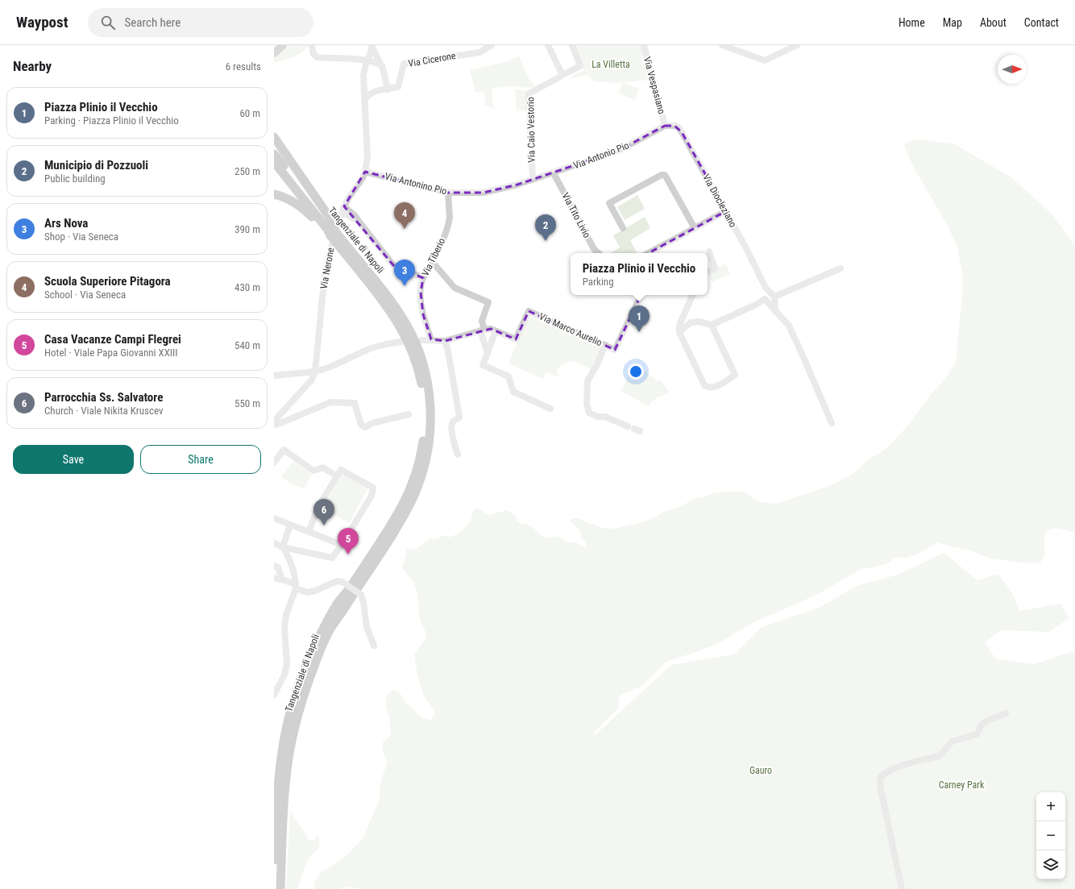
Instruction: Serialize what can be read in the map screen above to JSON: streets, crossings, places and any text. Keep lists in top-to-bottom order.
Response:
{
  "streets": {
    "highway": ["Tangenziale di Napoli"],
    "street": [
      "Via Cicerone",
      "Via Vespasiano",
      "Via Caio Vestorio",
      "Via Antonio Pio",
      "Via Antonino Pio",
      "Via Diocleziano",
      "Via Tito Livio",
      "Via Tiberio",
      "Via Nerone",
      "Via Marco Aurelio"
    ]
  },
  "crossings": [
    ["Via Vespasiano", "Via Antonio Pio"],
    ["Via Vespasiano", "Via Diocleziano"],
    ["Via Caio Vestorio", "Via Antonino Pio"],
    ["Via Antonio Pio", "Via Antonino Pio"],
    ["Via Antonio Pio", "Via Diocleziano"],
    ["Via Antonio Pio", "Via Tito Livio"],
    ["Via Antonino Pio", "Via Tito Livio"],
    ["Via Antonino Pio", "Via Tiberio"],
    ["Via Antonino Pio", "Via Nerone"],
    ["Via Tiberio", "Via Marco Aurelio"]
  ],
  "parks": ["La Villetta", "Gauro", "Carney Park"],
  "north": "right",
  "page": {
    "header": "Waypost",
    "search": "Search here",
    "nav": [
      "Home",
      "Map",
      "About",
      "Contact"
    ],
    "heading": ["Nearby", "6 results"],
    "list": [
      {
        "mark": "1",
        "name": "Piazza Plinio il Vecchio",
        "note": "Parking · Piazza Plinio il Vecchio",
        "value": "60 m"
      },
      {
        "mark": "2",
        "name": "Municipio di Pozzuoli",
        "note": "Public building",
        "value": "250 m"
      },
      {
        "mark": "3",
        "name": "Ars Nova",
        "note": "Shop · Via Seneca",
        "value": "390 m"
      },
      {
        "mark": "4",
        "name": "Scuola Superiore Pitagora",
        "note": "School · Via Seneca",
        "value": "430 m"
      },
      {
        "mark": "5",
        "name": "Casa Vacanze Campi Flegrei",
        "note": "Hotel · Viale Papa Giovanni XXIII",
        "value": "540 m"
      },
      {
        "mark": "6",
        "name": "Parrocchia Ss. Salvatore",
        "note": "Church · Viale Nikita Kruscev",
        "value": "550 m"
      }
    ],
    "pins": [
      "4",
      "2",
      "3",
      "1",
      "6",
      "5"
    ],
    "popup": ["Piazza Plinio il Vecchio", "Parking"],
    "buttons": ["Save", "Share"],
    "map_buttons": ["+", "−"]
  }
}
